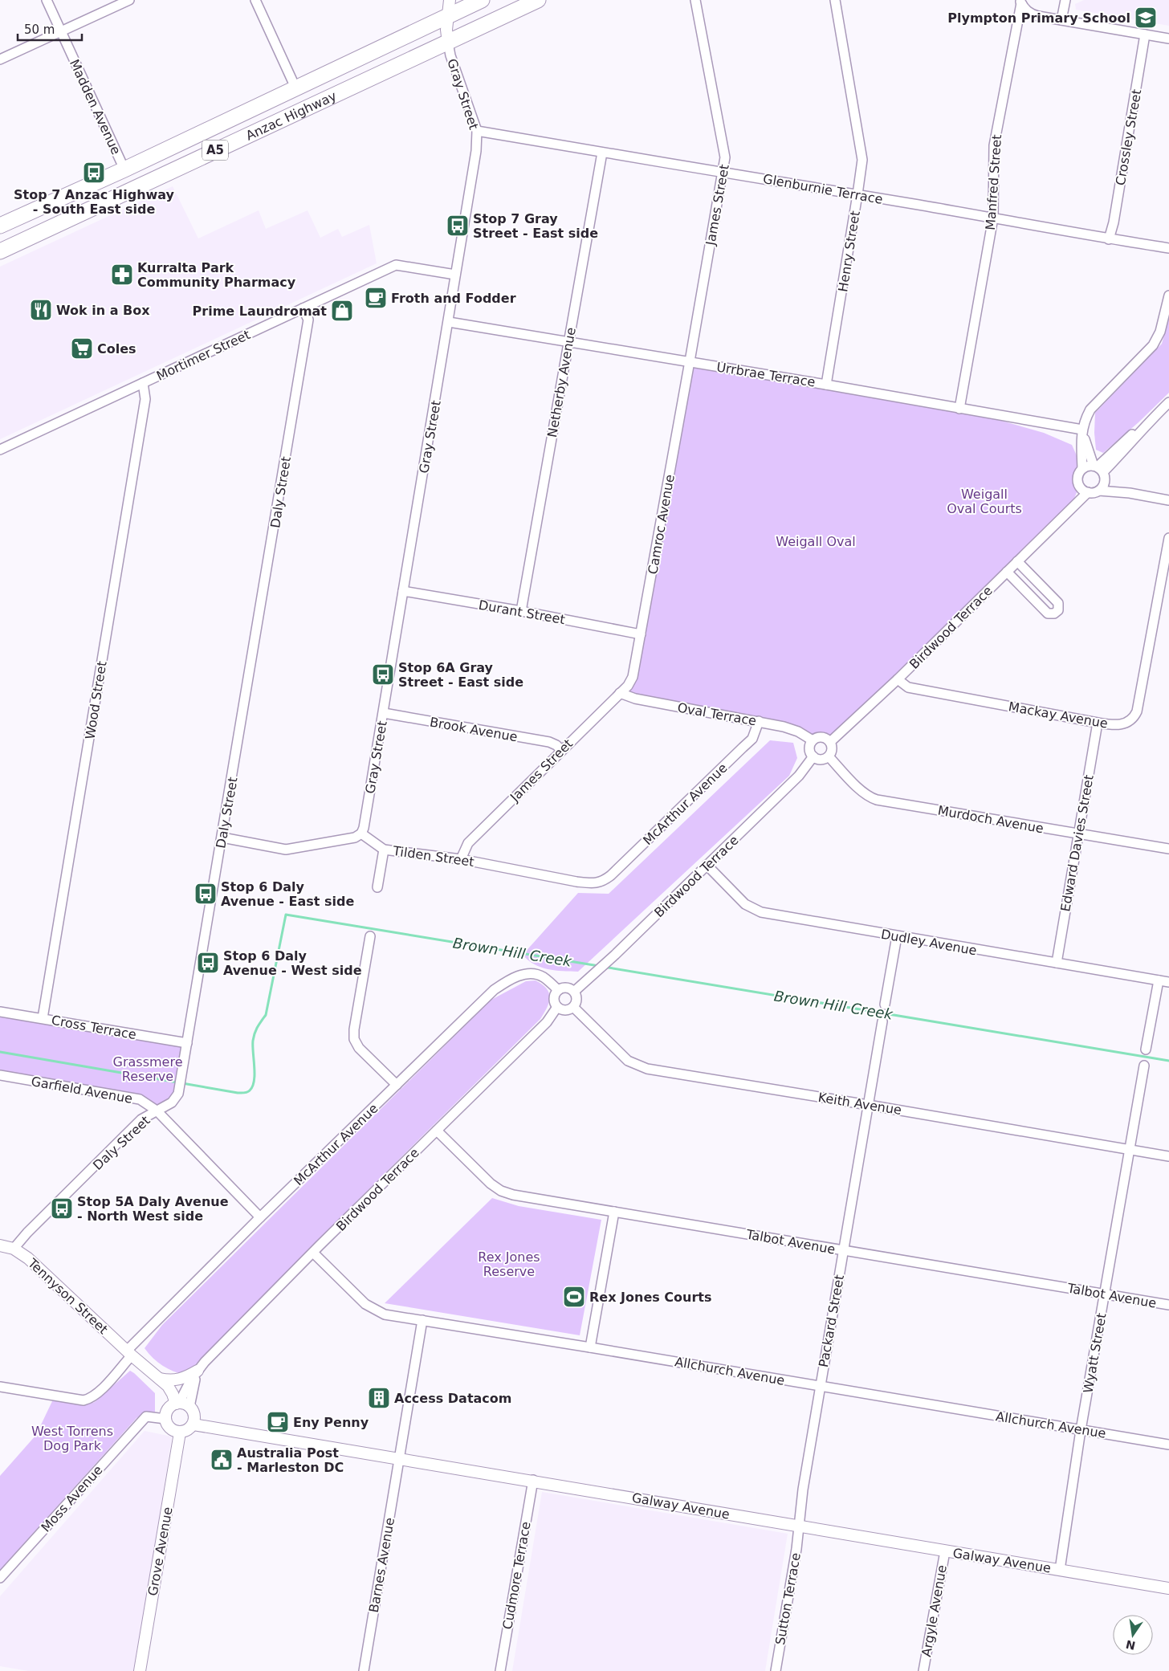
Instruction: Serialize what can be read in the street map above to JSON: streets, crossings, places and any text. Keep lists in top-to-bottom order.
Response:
{
  "streets": {
    "highway": ["Anzac Highway", "A5"],
    "street": [
      "Gray Street",
      "Madden Avenue",
      "Crossley Street",
      "Manfred Street",
      "Glenburnie Terrace",
      "James Street",
      "Henry Street",
      "Mortimer Street",
      "Urrbrae Terrace",
      "Netherby Avenue",
      "Daly Street",
      "Camroc Avenue",
      "Durant Street",
      "Birdwood Terrace",
      "Wood Street",
      "Oval Terrace",
      "Mackay Avenue",
      "Brook Avenue",
      "McArthur Avenue",
      "Murdoch Avenue",
      "Edward Davies Street",
      "Tilden Street",
      "Dudley Avenue",
      "Cross Terrace",
      "Garfield Avenue",
      "Keith Avenue",
      "Talbot Avenue",
      "Tennyson Street",
      "Packard Street",
      "Wyatt Street",
      "Allchurch Avenue",
      "Moss Avenue",
      "Galway Avenue",
      "Grove Avenue",
      "Barnes Avenue",
      "Cudmore Terrace",
      "Sutton Terrace",
      "Argyle Avenue"
    ]
  },
  "crossings": [
    ["Gray Street", "Anzac Highway"],
    ["Gray Street", "Glenburnie Terrace"],
    ["Gray Street", "Mortimer Street"],
    ["Gray Street", "Urrbrae Terrace"],
    ["Gray Street", "Durant Street"],
    ["Gray Street", "Brook Avenue"],
    ["Gray Street", "Tilden Street"],
    ["Madden Avenue", "Anzac Highway"],
    ["Crossley Street", "Glenburnie Terrace"],
    ["Manfred Street", "Glenburnie Terrace"],
    ["Manfred Street", "Urrbrae Terrace"],
    ["Glenburnie Terrace", "James Street"],
    ["Glenburnie Terrace", "Henry Street"],
    ["Glenburnie Terrace", "Netherby Avenue"],
    ["James Street", "Urrbrae Terrace"],
    ["James Street", "Camroc Avenue"],
    ["James Street", "Oval Terrace"],
    ["James Street", "Brook Avenue"],
    ["James Street", "Tilden Street"],
    ["Henry Street", "Urrbrae Terrace"],
    ["Mortimer Street", "Daly Street"],
    ["Mortimer Street", "Wood Street"],
    ["Urrbrae Terrace", "Netherby Avenue"],
    ["Urrbrae Terrace", "Camroc Avenue"],
    ["Netherby Avenue", "Durant Street"],
    ["Daly Street", "Cross Terrace"],
    ["Daly Street", "Garfield Avenue"],
    ["Daly Street", "Tennyson Street"],
    ["Camroc Avenue", "Durant Street"],
    ["Birdwood Terrace", "Oval Terrace"],
    ["Birdwood Terrace", "Mackay Avenue"],
    ["Birdwood Terrace", "McArthur Avenue"],
    ["Birdwood Terrace", "Murdoch Avenue"],
    ["Birdwood Terrace", "Dudley Avenue"],
    ["Birdwood Terrace", "Keith Avenue"],
    ["Birdwood Terrace", "Talbot Avenue"],
    ["Birdwood Terrace", "Tennyson Street"],
    ["Birdwood Terrace", "Allchurch Avenue"],
    ["Birdwood Terrace", "Moss Avenue"],
    ["Birdwood Terrace", "Galway Avenue"],
    ["Birdwood Terrace", "Grove Avenue"],
    ["Wood Street", "Cross Terrace"],
    ["Oval Terrace", "McArthur Avenue"],
    ["Oval Terrace", "Murdoch Avenue"],
    ["Mackay Avenue", "Edward Davies Street"],
    ["McArthur Avenue", "Tilden Street"],
    ["McArthur Avenue", "Garfield Avenue"],
    ["McArthur Avenue", "Keith Avenue"],
    ["McArthur Avenue", "Tennyson Street"],
    ["Murdoch Avenue", "Edward Davies Street"],
    ["Edward Davies Street", "Dudley Avenue"],
    ["Keith Avenue", "Packard Street"],
    ["Keith Avenue", "Wyatt Street"],
    ["Talbot Avenue", "Packard Street"],
    ["Talbot Avenue", "Wyatt Street"],
    ["Tennyson Street", "Moss Avenue"],
    ["Tennyson Street", "Galway Avenue"],
    ["Tennyson Street", "Grove Avenue"],
    ["Packard Street", "Allchurch Avenue"],
    ["Packard Street", "Galway Avenue"],
    ["Packard Street", "Sutton Terrace"],
    ["Wyatt Street", "Allchurch Avenue"],
    ["Wyatt Street", "Galway Avenue"],
    ["Allchurch Avenue", "Barnes Avenue"],
    ["Moss Avenue", "Galway Avenue"],
    ["Moss Avenue", "Grove Avenue"],
    ["Galway Avenue", "Grove Avenue"],
    ["Galway Avenue", "Barnes Avenue"],
    ["Galway Avenue", "Cudmore Terrace"],
    ["Galway Avenue", "Sutton Terrace"],
    ["Galway Avenue", "Argyle Avenue"]
  ],
  "water": ["Brown Hill Creek"],
  "parks": [
    "Weigall Oval Courts",
    "Weigall Oval",
    "Grassmere Reserve",
    "Rex Jones Reserve",
    "West Torrens Dog Park"
  ],
  "places": {
    "school or university": ["Plympton Primary School"],
    "bus stop": [
      "Stop 7 Anzac Highway - South East side",
      "Stop 7 Gray Street - East side",
      "Stop 6A Gray Street - East side",
      "Stop 6 Daly Avenue - East side",
      "Stop 6 Daly Avenue - West side",
      "Stop 5A Daly Avenue - North West side"
    ],
    "pharmacy": ["Kurralta Park Community Pharmacy"],
    "cafe": ["Froth and Fodder", "Eny Penny"],
    "restaurant": ["Wok in a Box"],
    "shop": ["Prime Laundromat"],
    "supermarket": ["Coles"],
    "sports": ["Rex Jones Courts"],
    "building": ["Access Datacom"],
    "public building": ["Australia Post - Marleston DC"]
  },
  "scale_bar": "50 m",
  "north": "bottom"
}
